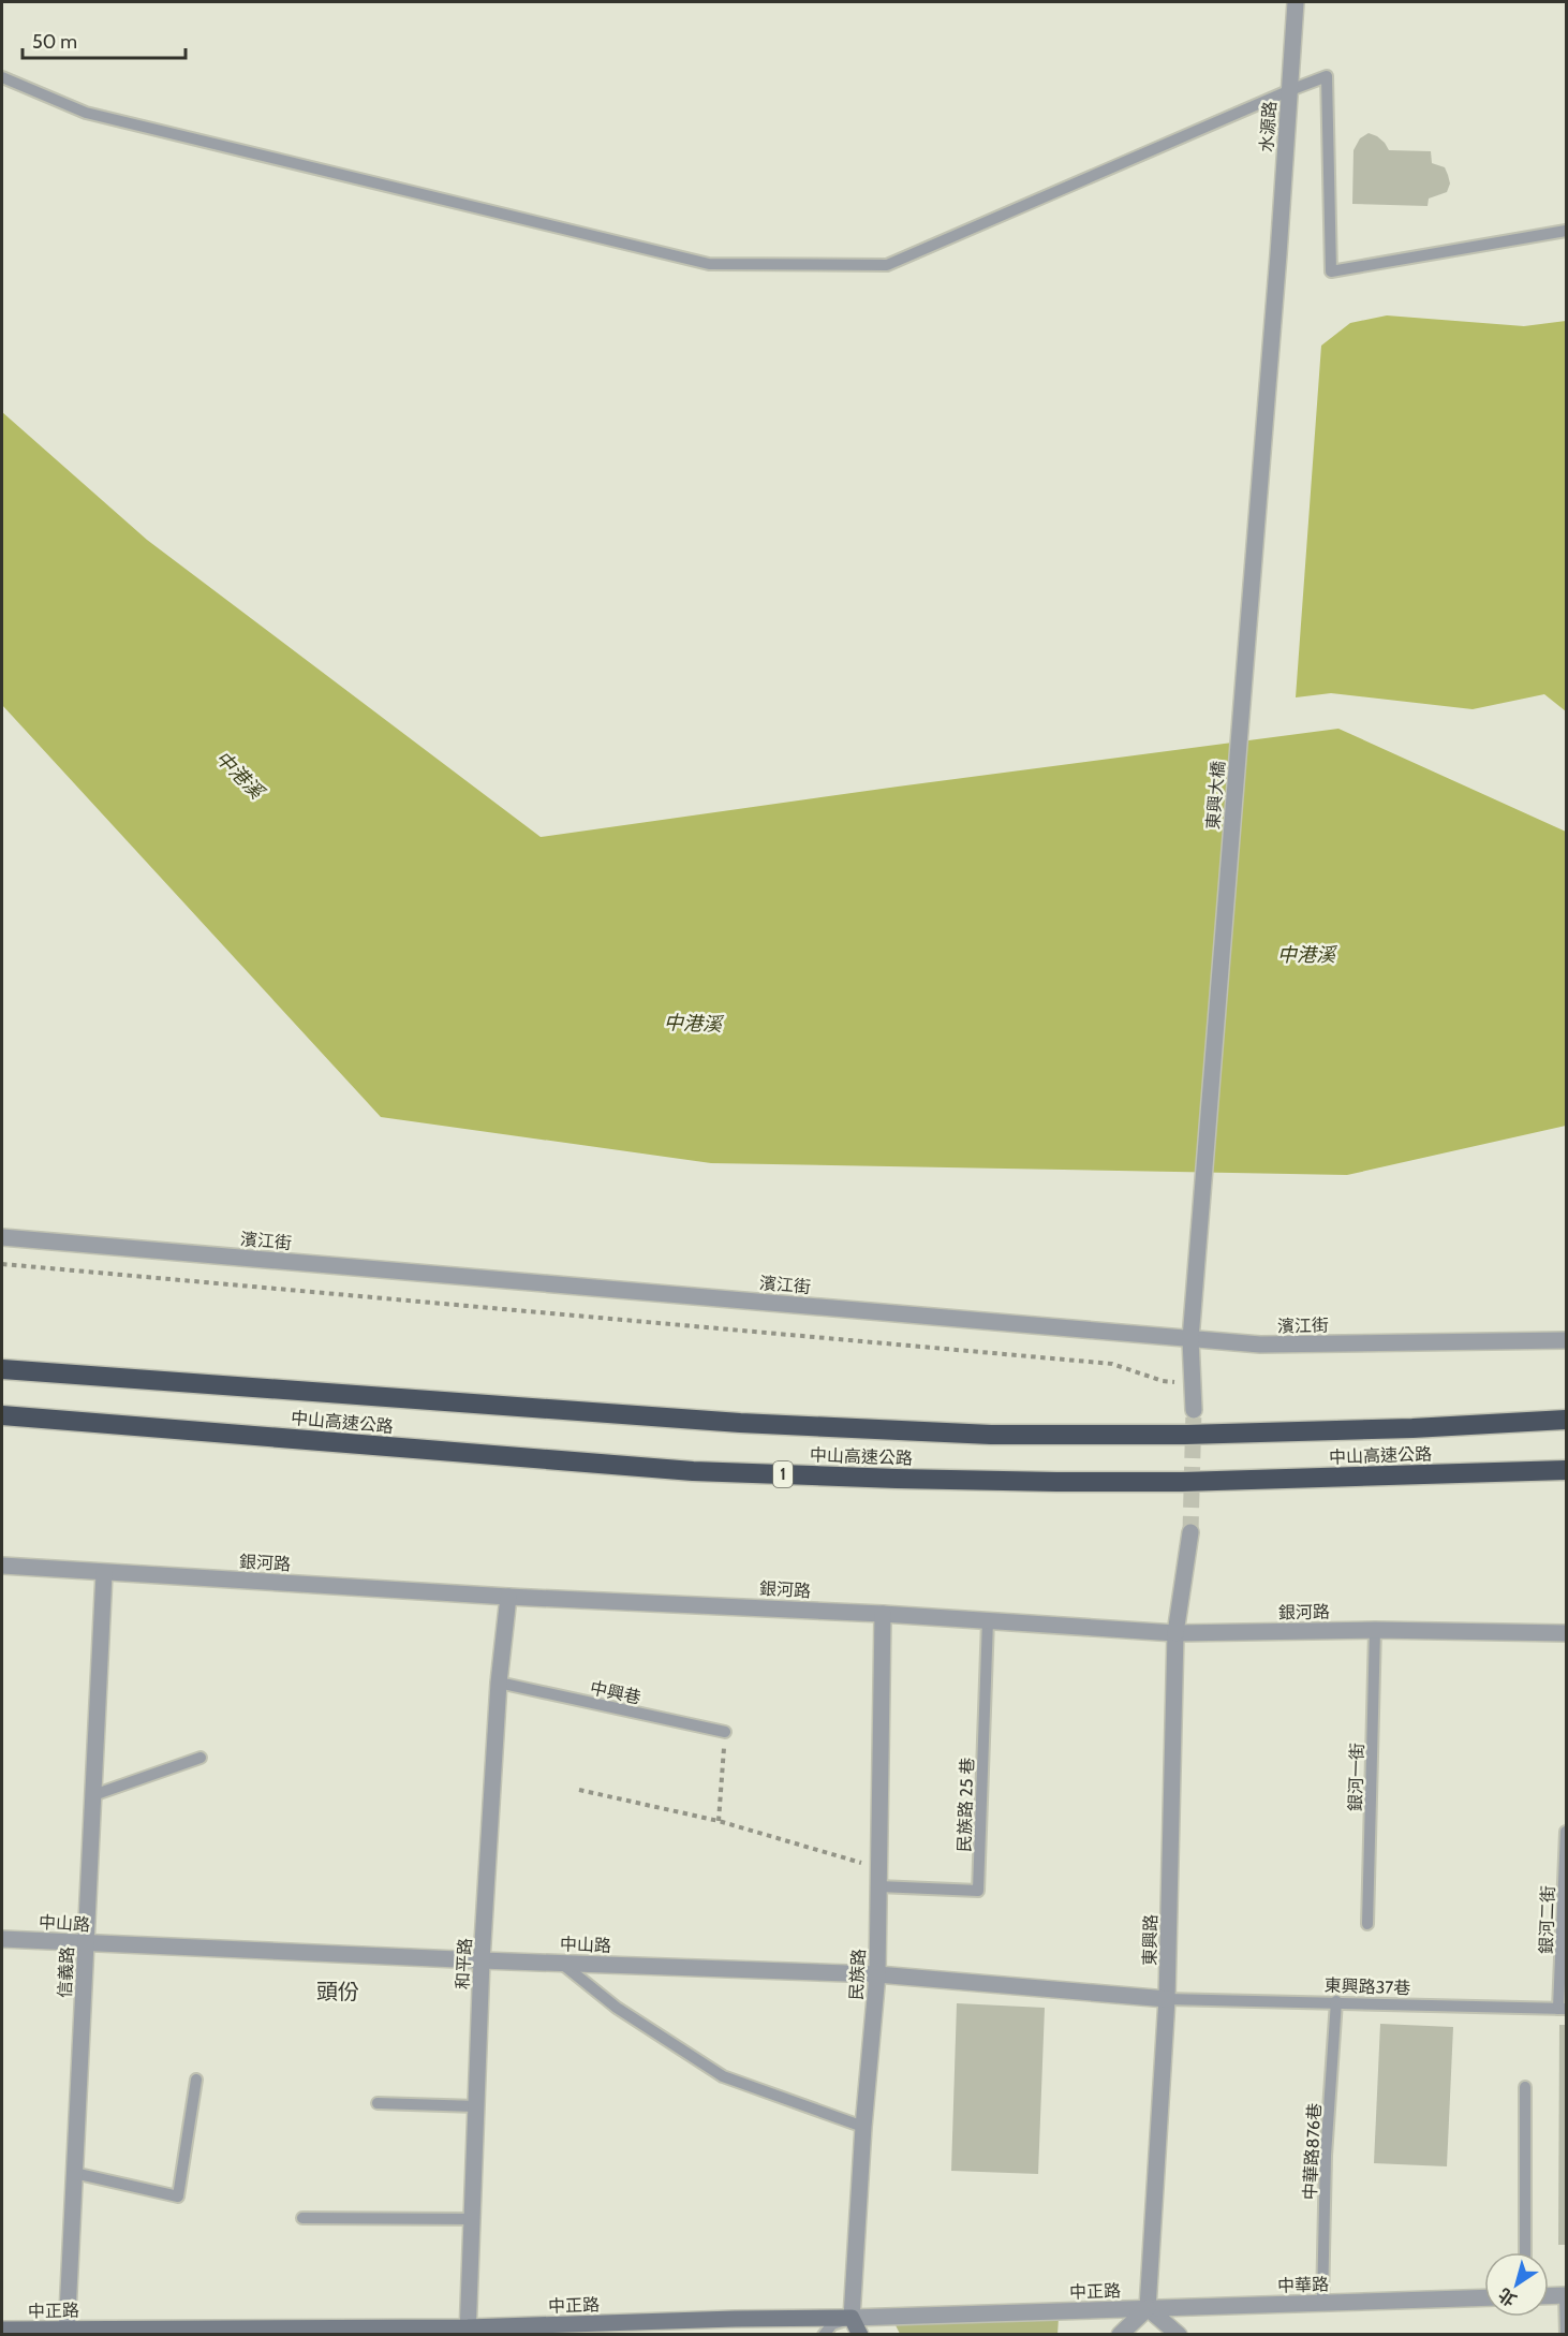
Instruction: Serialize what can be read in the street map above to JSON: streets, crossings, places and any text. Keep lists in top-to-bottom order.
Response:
{
  "streets": {
    "highway": ["中山高速公路", "1"],
    "main road": ["中正路"],
    "street": [
      "水源路",
      "東興大橋",
      "濱江街",
      "銀河路",
      "中山路",
      "東興路",
      "和平路",
      "信義路",
      "民族路",
      "中華路"
    ],
    "lane": [
      "中興巷",
      "銀河一街",
      "民族路 25 巷",
      "銀河二街",
      "東興路37巷",
      "中華路876巷"
    ]
  },
  "crossings": [
    ["水源路", "東興大橋"],
    ["東興大橋", "濱江街"],
    ["銀河路", "銀河一街"],
    ["銀河路", "民族路 25 巷"],
    ["銀河路", "東興路"],
    ["銀河路", "和平路"],
    ["銀河路", "信義路"],
    ["銀河路", "民族路"],
    ["中興巷", "和平路"],
    ["民族路 25 巷", "民族路"],
    ["銀河二街", "東興路37巷"],
    ["中山路", "東興路"],
    ["中山路", "和平路"],
    ["中山路", "信義路"],
    ["中山路", "民族路"],
    ["中山路", "東興路37巷"],
    ["東興路", "東興路37巷"],
    ["東興路", "中華路"],
    ["東興路", "中正路"],
    ["和平路", "中正路"],
    ["信義路", "中正路"],
    ["民族路", "中正路"],
    ["東興路37巷", "中華路876巷"],
    ["中華路876巷", "中華路"],
    ["中華路", "中正路"]
  ],
  "districts": ["頭份"],
  "water": ["中港溪"],
  "scale_bar": "50 m",
  "north": "bottom left"
}
